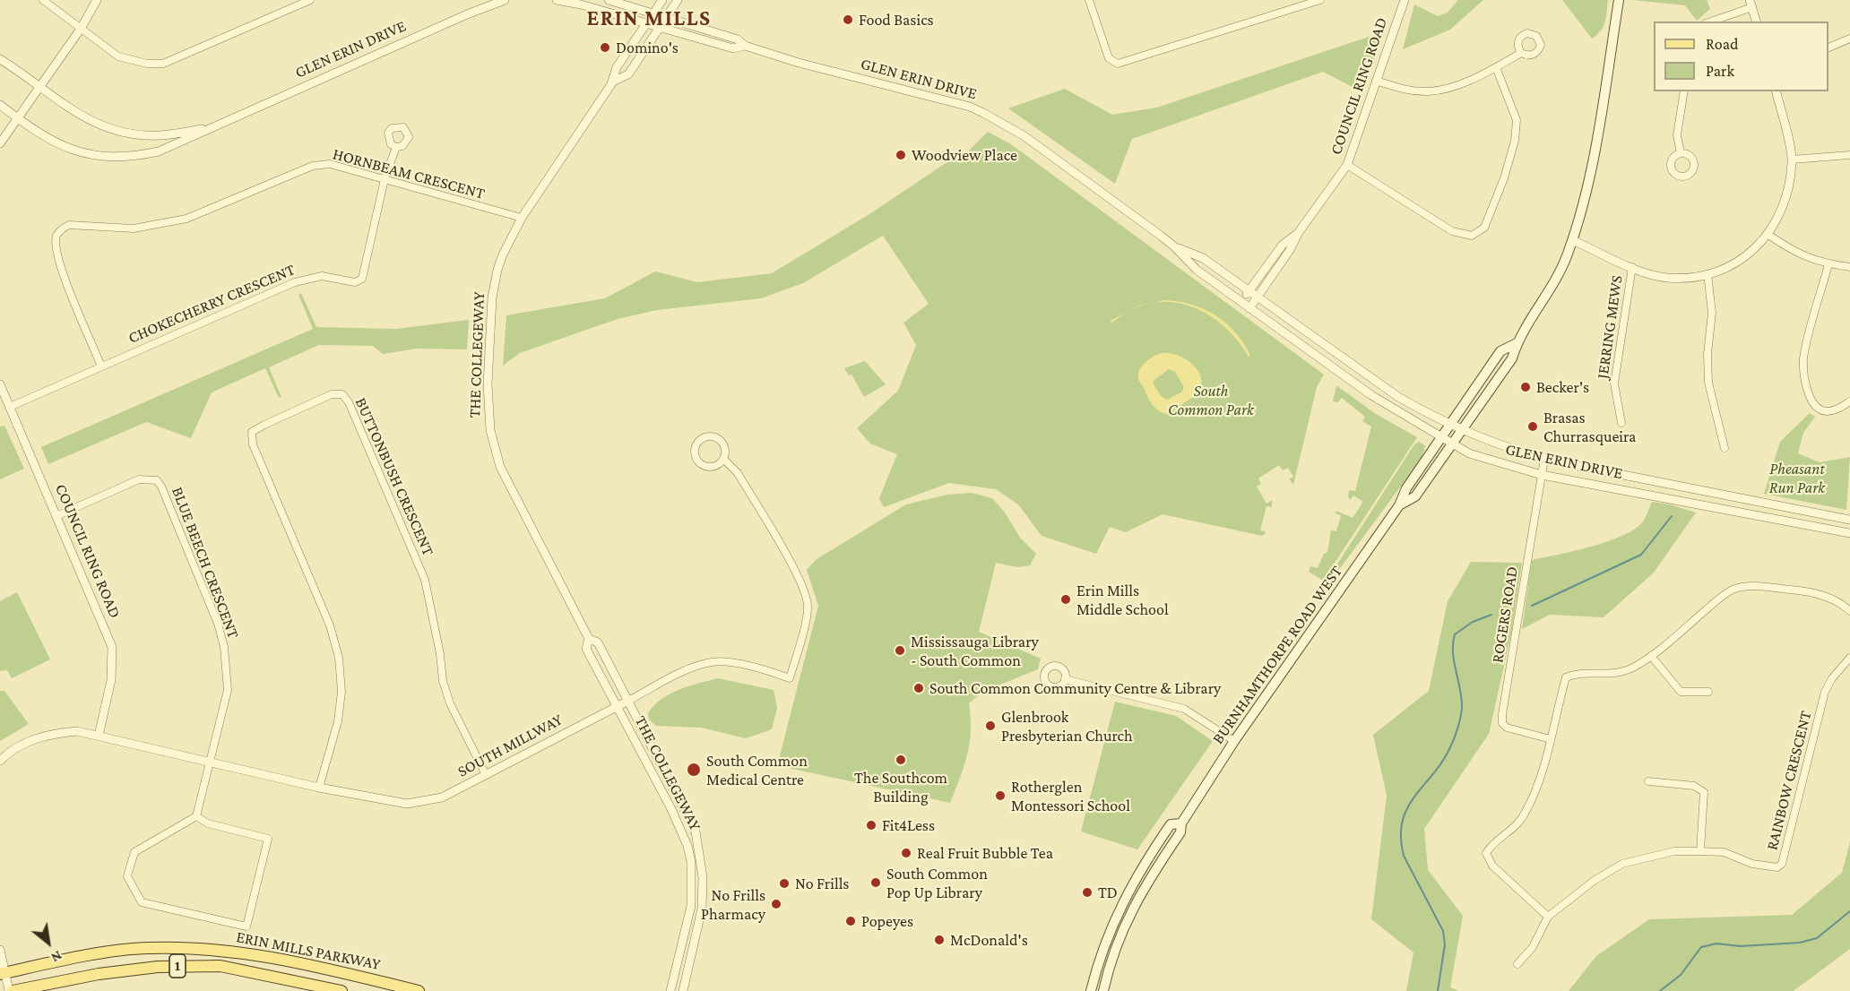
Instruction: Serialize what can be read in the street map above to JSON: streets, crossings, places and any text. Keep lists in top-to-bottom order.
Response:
{
  "streets": {
    "main road": ["BURNHAMTHORPE ROAD WEST", "ERIN MILLS PARKWAY", "1"],
    "street": [
      "GLEN ERIN DRIVE",
      "COUNCIL RING ROAD",
      "HORNBEAM CRESCENT",
      "CHOKECHERRY CRESCENT",
      "JERRING MEWS",
      "THE COLLEGEWAY",
      "BUTTONBUSH CRESCENT",
      "BLUE BEECH CRESCENT",
      "ROGERS ROAD",
      "SOUTH MILLWAY",
      "RAINBOW CRESCENT"
    ]
  },
  "crossings": [
    ["GLEN ERIN DRIVE", "COUNCIL RING ROAD"],
    ["GLEN ERIN DRIVE", "THE COLLEGEWAY"],
    ["GLEN ERIN DRIVE", "ROGERS ROAD"],
    ["GLEN ERIN DRIVE", "BURNHAMTHORPE ROAD WEST"],
    ["COUNCIL RING ROAD", "CHOKECHERRY CRESCENT"],
    ["COUNCIL RING ROAD", "BLUE BEECH CRESCENT"],
    ["COUNCIL RING ROAD", "SOUTH MILLWAY"],
    ["HORNBEAM CRESCENT", "CHOKECHERRY CRESCENT"],
    ["HORNBEAM CRESCENT", "THE COLLEGEWAY"],
    ["THE COLLEGEWAY", "SOUTH MILLWAY"],
    ["BUTTONBUSH CRESCENT", "SOUTH MILLWAY"],
    ["BLUE BEECH CRESCENT", "SOUTH MILLWAY"]
  ],
  "districts": ["ERIN MILLS"],
  "parks": ["South Common Park", "Pheasant Run Park"],
  "places": [
    "Food Basics",
    "Domino's",
    "Woodview Place",
    "Becker's",
    "Brasas Churrasqueira",
    "Erin Mills Middle School",
    "Mississauga Library - South Common",
    "South Common Community Centre & Library",
    "Glenbrook Presbyterian Church",
    "The Southcom Building",
    "South Common Medical Centre",
    "Rotherglen Montessori School",
    "Fit4Less",
    "Real Fruit Bubble Tea",
    "South Common Pop Up Library",
    "No Frills",
    "TD",
    "No Frills Pharmacy",
    "Popeyes",
    "McDonald's"
  ],
  "legend": ["Road", "Park"],
  "north": "bottom right"
}
